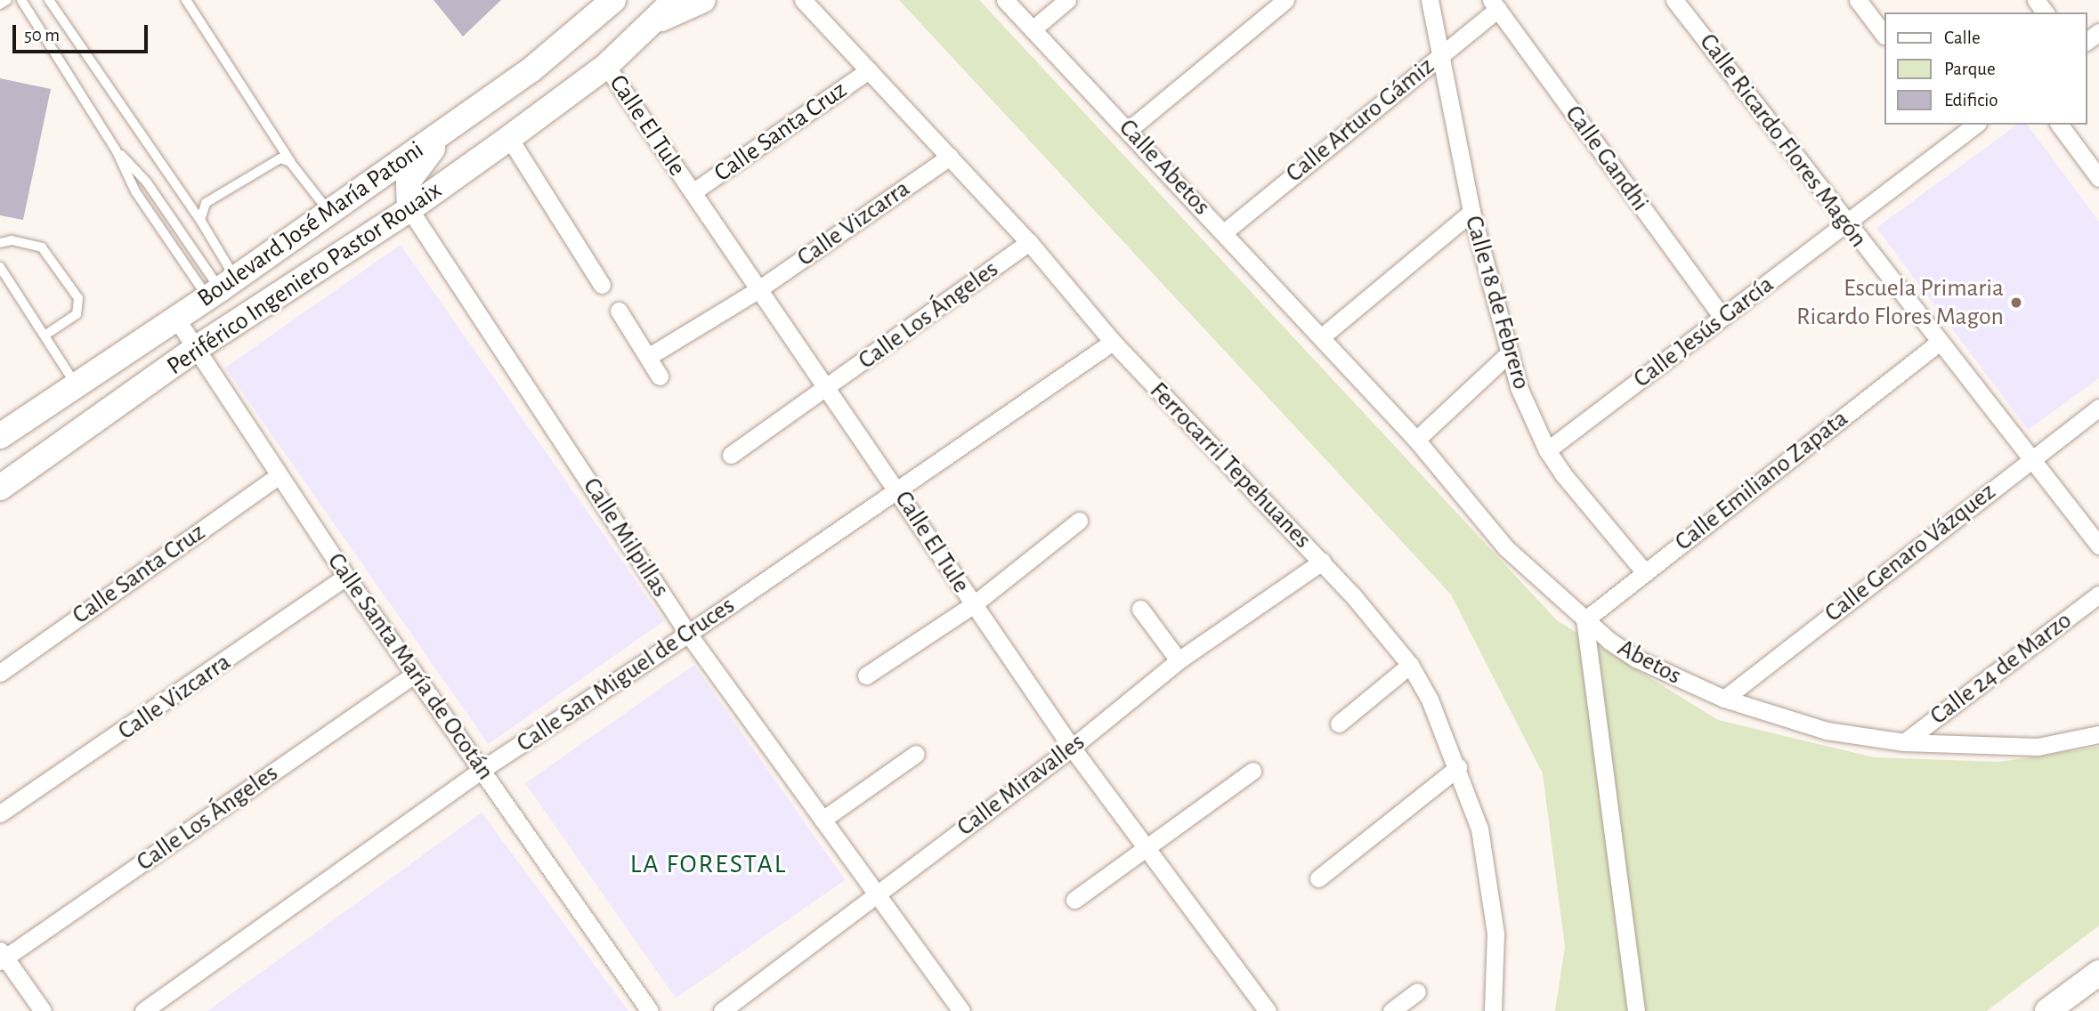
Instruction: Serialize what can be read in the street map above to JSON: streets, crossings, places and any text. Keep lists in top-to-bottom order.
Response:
{
  "streets": {
    "main road": ["Boulevard José María Patoni", "Periférico Ingeniero Pastor Rouaix"],
    "street": [
      "Calle Arturo Gámiz",
      "Calle El Tule",
      "Calle Santa Cruz",
      "Calle Ricardo Flores Magón",
      "Calle Gandhi",
      "Calle Abetos",
      "Calle Vizcarra",
      "Calle 18 de Febrero",
      "Calle Los Ángeles",
      "Calle Jesús García",
      "Ferrocarril Tepehuanes",
      "Calle Emiliano Zapata",
      "Calle Milpillas",
      "Calle Genaro Vázquez",
      "Abetos",
      "Calle Santa María de Ocotán",
      "Calle 24 de Marzo",
      "Calle San Miguel de Cruces",
      "Calle Miravalles"
    ]
  },
  "crossings": [
    ["Calle Arturo Gámiz", "Calle Gandhi"],
    ["Calle Arturo Gámiz", "Calle Abetos"],
    ["Calle Arturo Gámiz", "Calle 18 de Febrero"],
    ["Calle El Tule", "Calle Santa Cruz"],
    ["Calle El Tule", "Calle Vizcarra"],
    ["Calle El Tule", "Periférico Ingeniero Pastor Rouaix"],
    ["Calle El Tule", "Calle Los Ángeles"],
    ["Calle El Tule", "Calle San Miguel de Cruces"],
    ["Calle El Tule", "Calle Miravalles"],
    ["Calle Santa Cruz", "Ferrocarril Tepehuanes"],
    ["Calle Santa Cruz", "Calle Santa María de Ocotán"],
    ["Calle Ricardo Flores Magón", "Calle Jesús García"],
    ["Calle Ricardo Flores Magón", "Calle Emiliano Zapata"],
    ["Calle Ricardo Flores Magón", "Calle Genaro Vázquez"],
    ["Calle Gandhi", "Calle Jesús García"],
    ["Calle Abetos", "Abetos"],
    ["Calle Vizcarra", "Ferrocarril Tepehuanes"],
    ["Calle Vizcarra", "Calle Santa María de Ocotán"],
    ["Boulevard José María Patoni", "Calle Santa María de Ocotán"],
    ["Periférico Ingeniero Pastor Rouaix", "Calle Milpillas"],
    ["Periférico Ingeniero Pastor Rouaix", "Calle Santa María de Ocotán"],
    ["Calle 18 de Febrero", "Calle Jesús García"],
    ["Calle 18 de Febrero", "Calle Emiliano Zapata"],
    ["Calle Los Ángeles", "Ferrocarril Tepehuanes"],
    ["Calle Los Ángeles", "Calle Santa María de Ocotán"],
    ["Ferrocarril Tepehuanes", "Calle San Miguel de Cruces"],
    ["Ferrocarril Tepehuanes", "Calle Miravalles"],
    ["Calle Emiliano Zapata", "Abetos"],
    ["Calle Milpillas", "Calle San Miguel de Cruces"],
    ["Calle Milpillas", "Calle Miravalles"],
    ["Calle Genaro Vázquez", "Abetos"],
    ["Abetos", "Calle 24 de Marzo"],
    ["Calle Santa María de Ocotán", "Calle San Miguel de Cruces"]
  ],
  "districts": ["LA FORESTAL"],
  "places": ["Escuela Primaria Ricardo Flores Magon"],
  "legend": ["Calle", "Parque", "Edificio"],
  "scale_bar": "50 m"
}
